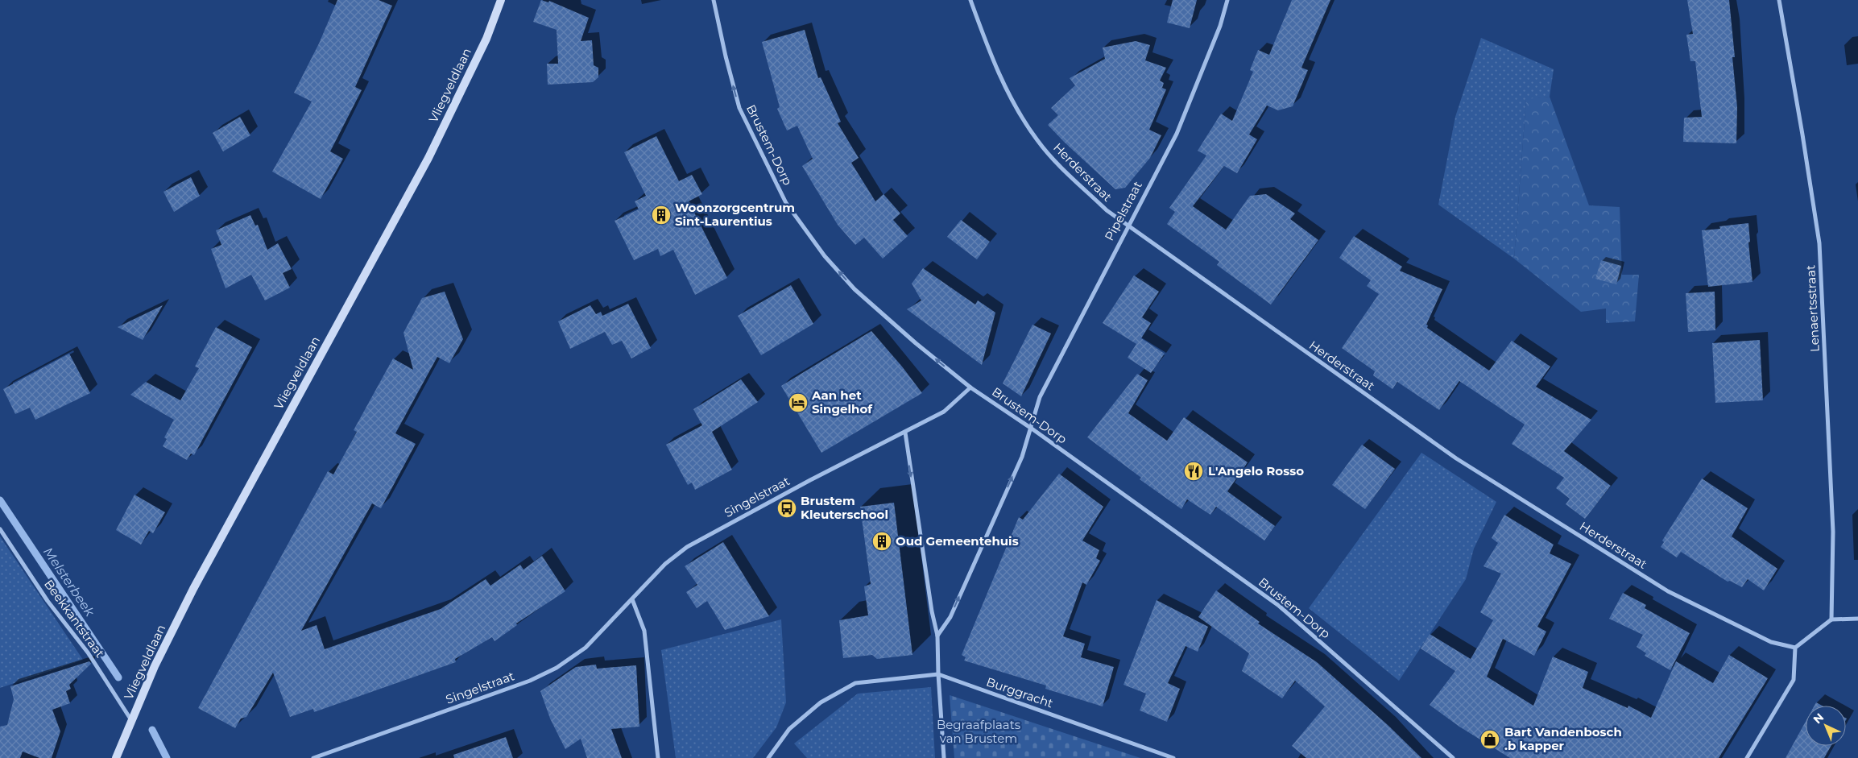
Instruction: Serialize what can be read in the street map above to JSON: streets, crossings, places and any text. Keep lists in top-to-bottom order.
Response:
{
  "streets": {
    "main road": ["Vliegveldlaan"],
    "street": [
      "Brustem-Dorp",
      "Herderstraat",
      "Pipelstraat",
      "Lenaertsstraat",
      "Singelstraat",
      "Beekkantstraat",
      "Burggracht"
    ]
  },
  "crossings": [
    ["Vliegveldlaan", "Beekkantstraat"],
    ["Brustem-Dorp", "Pipelstraat"],
    ["Brustem-Dorp", "Singelstraat"],
    ["Herderstraat", "Pipelstraat"]
  ],
  "one_way": ["Brustem-Dorp"],
  "water": ["Melsterbeek"],
  "parks": ["Begraafplaats van Brustem"],
  "places": {
    "building": ["Woonzorgcentrum Sint-Laurentius", "Oud Gemeentehuis"],
    "hotel": ["Aan het Singelhof"],
    "restaurant": ["L'Angelo Rosso"],
    "bus stop": ["Brustem Kleuterschool"],
    "shop": ["Bart Vandenbosch .b kapper"]
  },
  "north": "top left"
}
